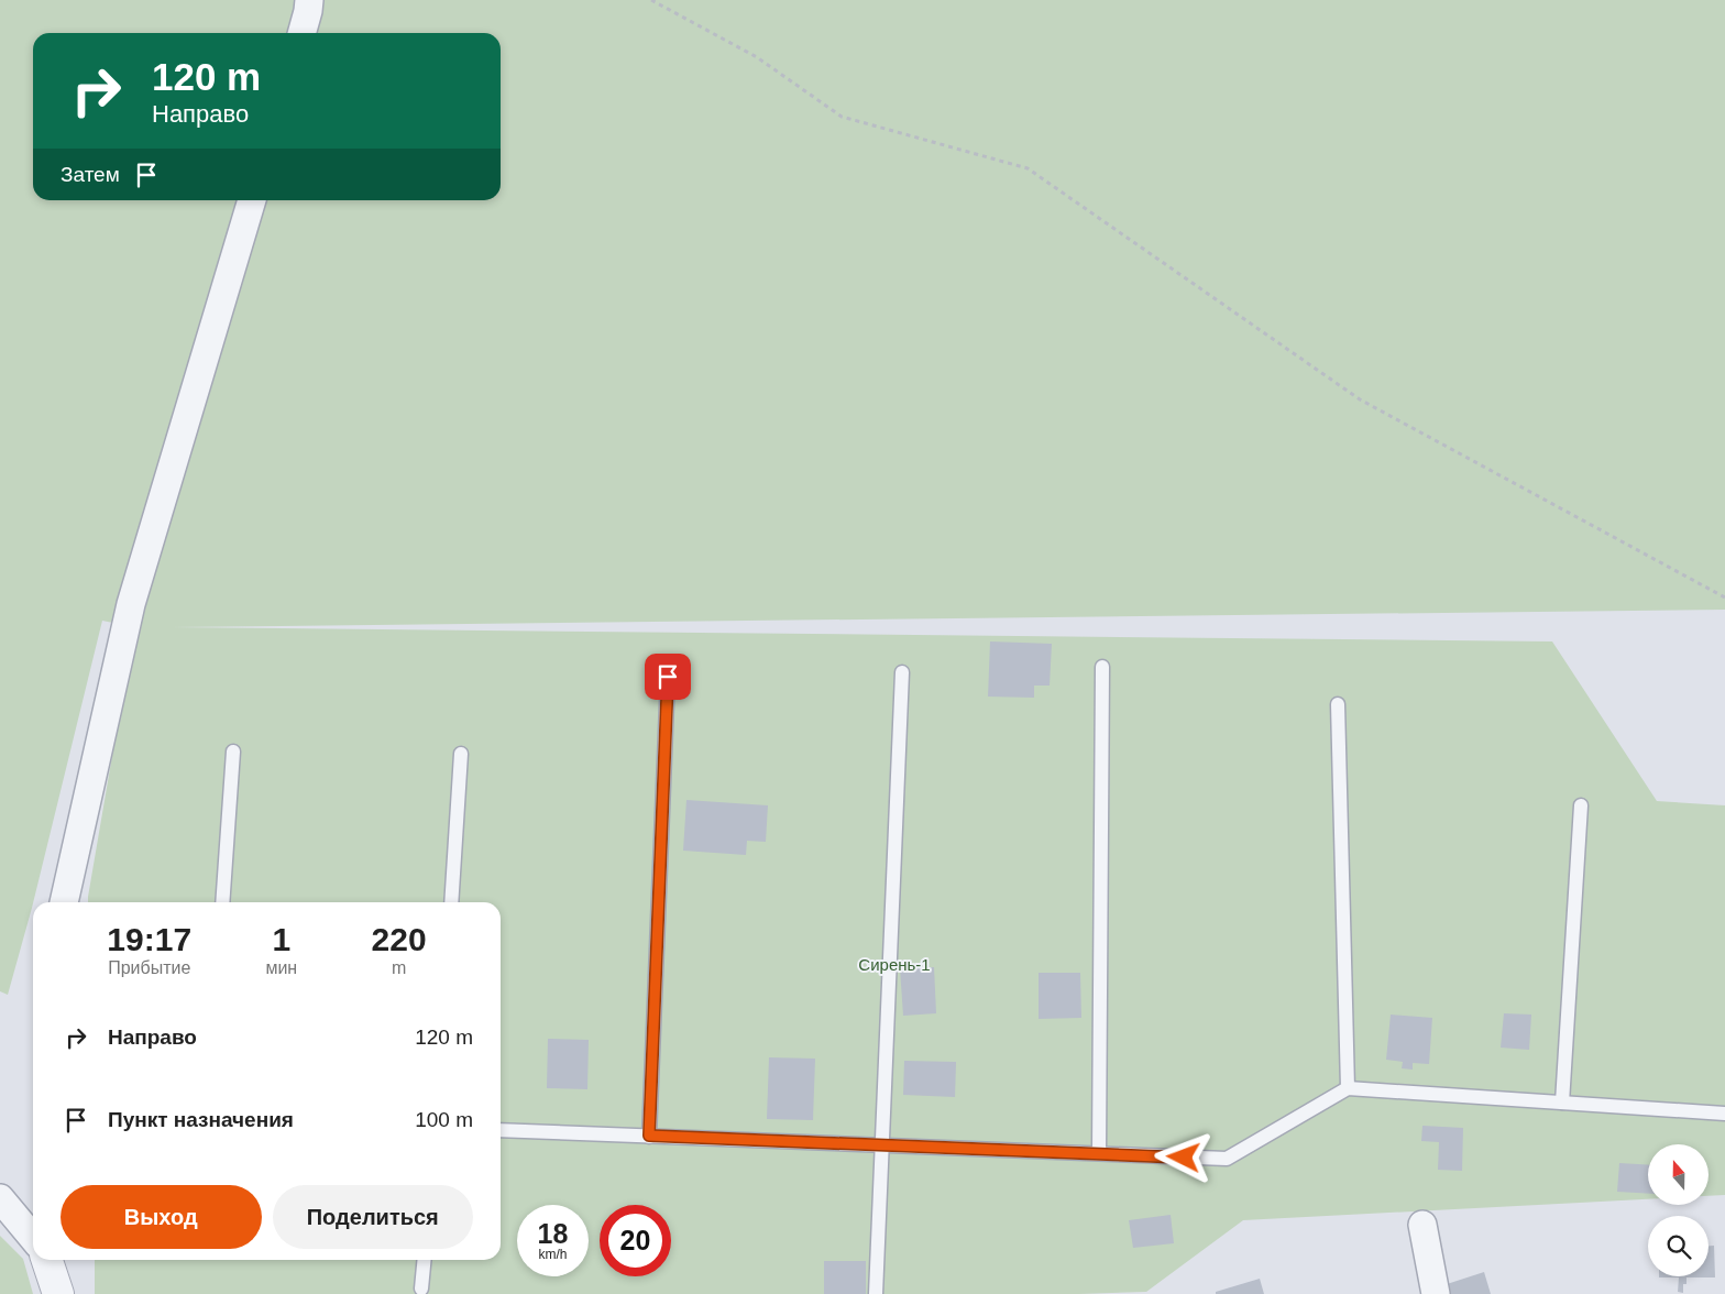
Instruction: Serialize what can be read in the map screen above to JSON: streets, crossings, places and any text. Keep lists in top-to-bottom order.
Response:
{
  "parks": ["Сирень-1"],
  "north": "top",
  "page": {
    "turn": ["120 m", "Направо"],
    "then": "Затем",
    "eta": [
      "19:17",
      "Прибытие",
      "1",
      "мин",
      "220",
      "m"
    ],
    "list": [
      {
        "name": "Направо",
        "value": "120 m"
      },
      {
        "name": "Пункт назначения",
        "value": "100 m"
      }
    ],
    "buttons": ["Выход", "Поделиться"],
    "speed": "18 km/h",
    "limit": "20"
  }
}
